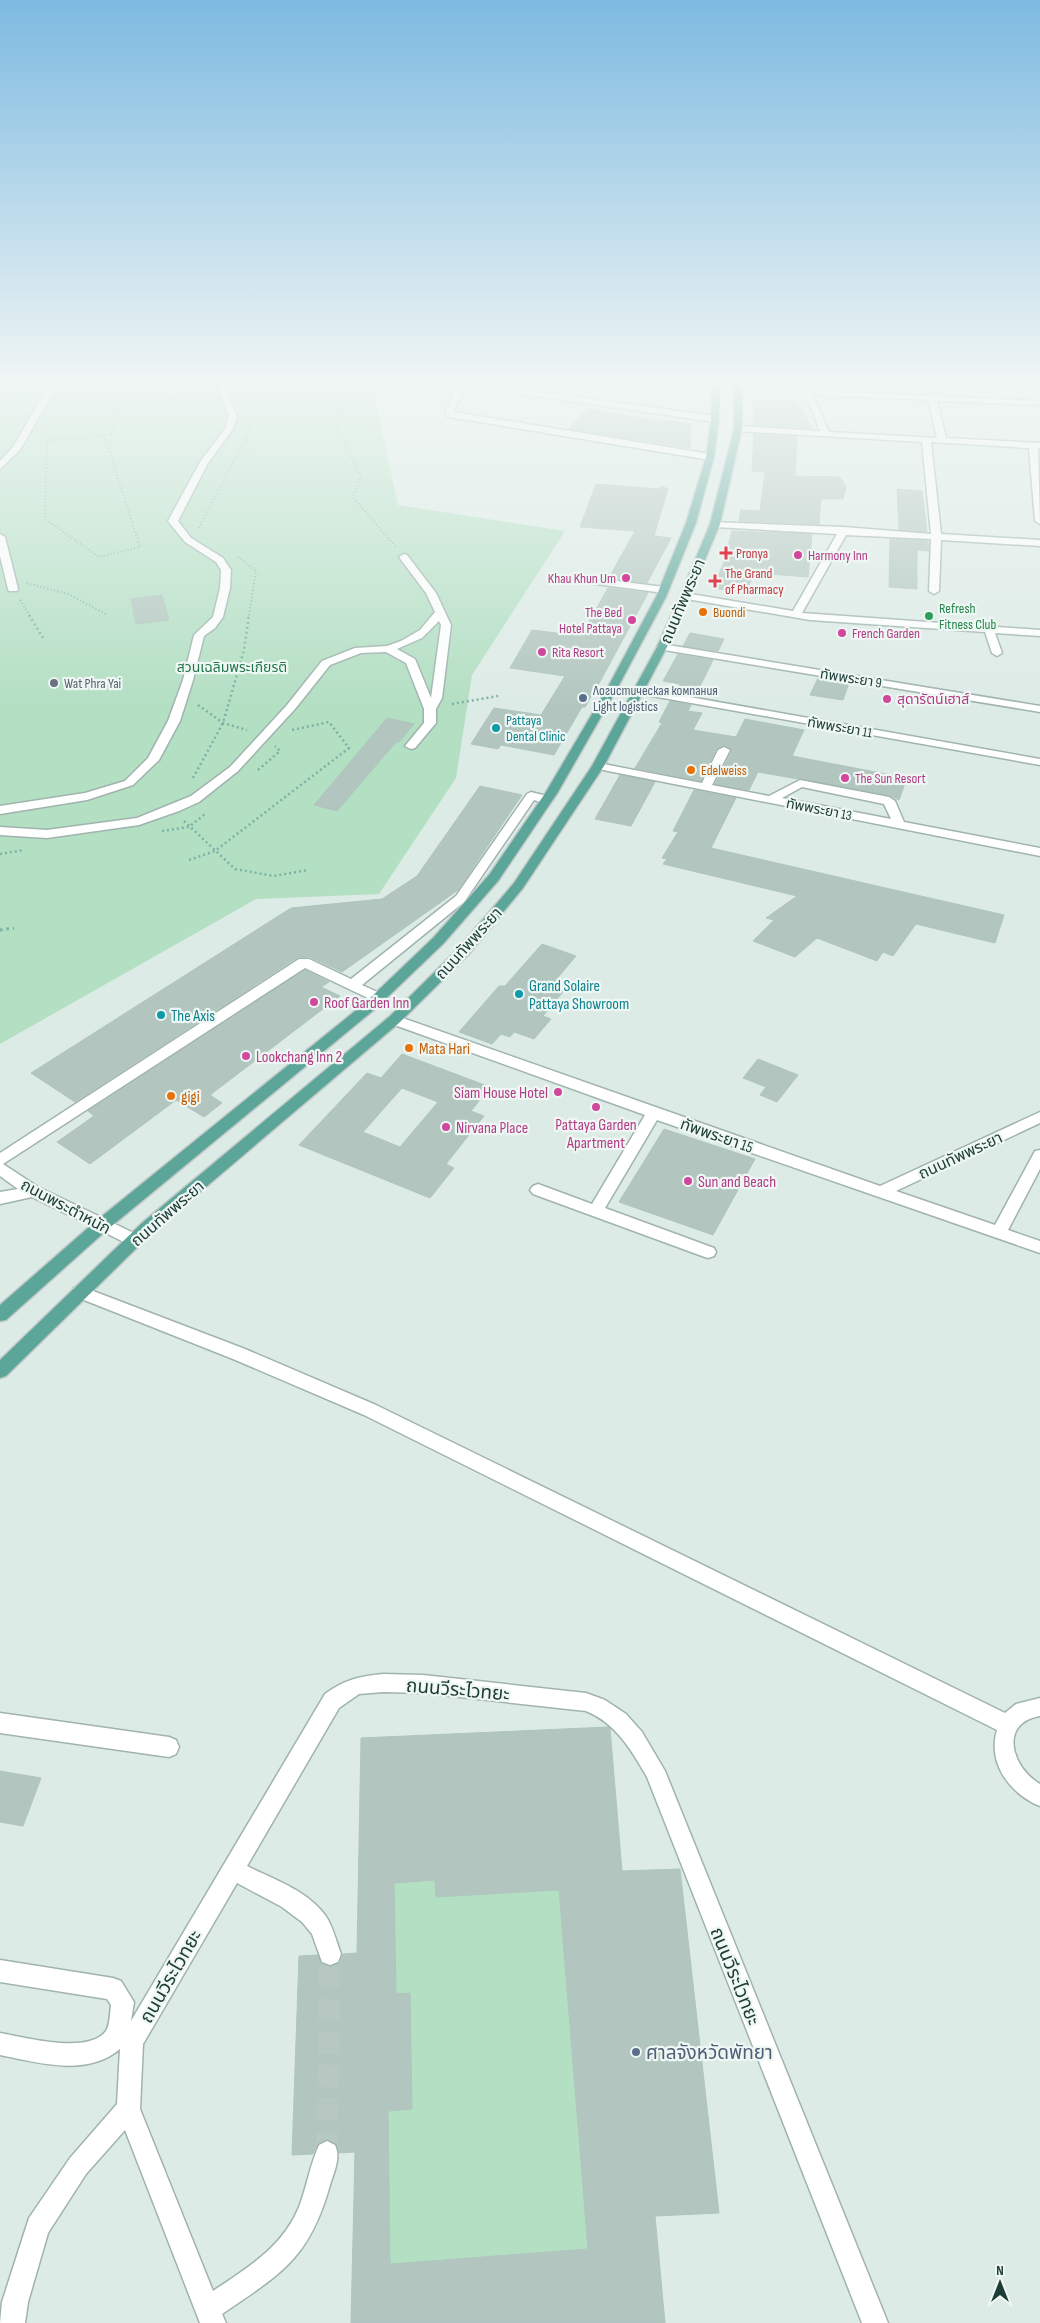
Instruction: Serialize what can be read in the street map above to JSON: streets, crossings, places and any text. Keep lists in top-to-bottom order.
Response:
{
  "streets": {
    "main road": ["ถนนทัพพระยา"],
    "street": [
      "ทัพพระยา 9",
      "ทัพพระยา 11",
      "ทัพพระยา 13",
      "ทัพพระยา 15",
      "ถนนพระตำหนัก",
      "ถนนวีระไวทยะ"
    ]
  },
  "crossings": [
    ["ถนนทัพพระยา", "ทัพพระยา 9"],
    ["ถนนทัพพระยา", "ทัพพระยา 11"],
    ["ถนนทัพพระยา", "ทัพพระยา 13"],
    ["ถนนทัพพระยา", "ทัพพระยา 15"],
    ["ถนนทัพพระยา", "ถนนพระตำหนัก"]
  ],
  "parks": ["สวนเฉลิมพระเกียรติ"],
  "places": {
    "health": ["Pronya", "The Grand of Pharmacy"],
    "other": [
      "Harmony Inn",
      "Khau Khun Um",
      "Buondi",
      "Refresh Fitness Club",
      "The Bed Hotel Pattaya",
      "French Garden",
      "Rita Resort",
      "Wat Phra Yai",
      "Логистическая компания Light logistics",
      "สุดารัตน์เฮาส์",
      "Pattaya Dental Clinic",
      "Edelweiss",
      "The Sun Resort",
      "Grand Solaire Pattaya Showroom",
      "Roof Garden Inn",
      "The Axis",
      "Mata Hari",
      "Lookchang Inn 2",
      "Siam House Hotel",
      "gigi",
      "Pattaya Garden Apartment",
      "Nirvana Place",
      "Sun and Beach",
      "ศาลจังหวัดพัทยา"
    ]
  },
  "north": "top"
}
